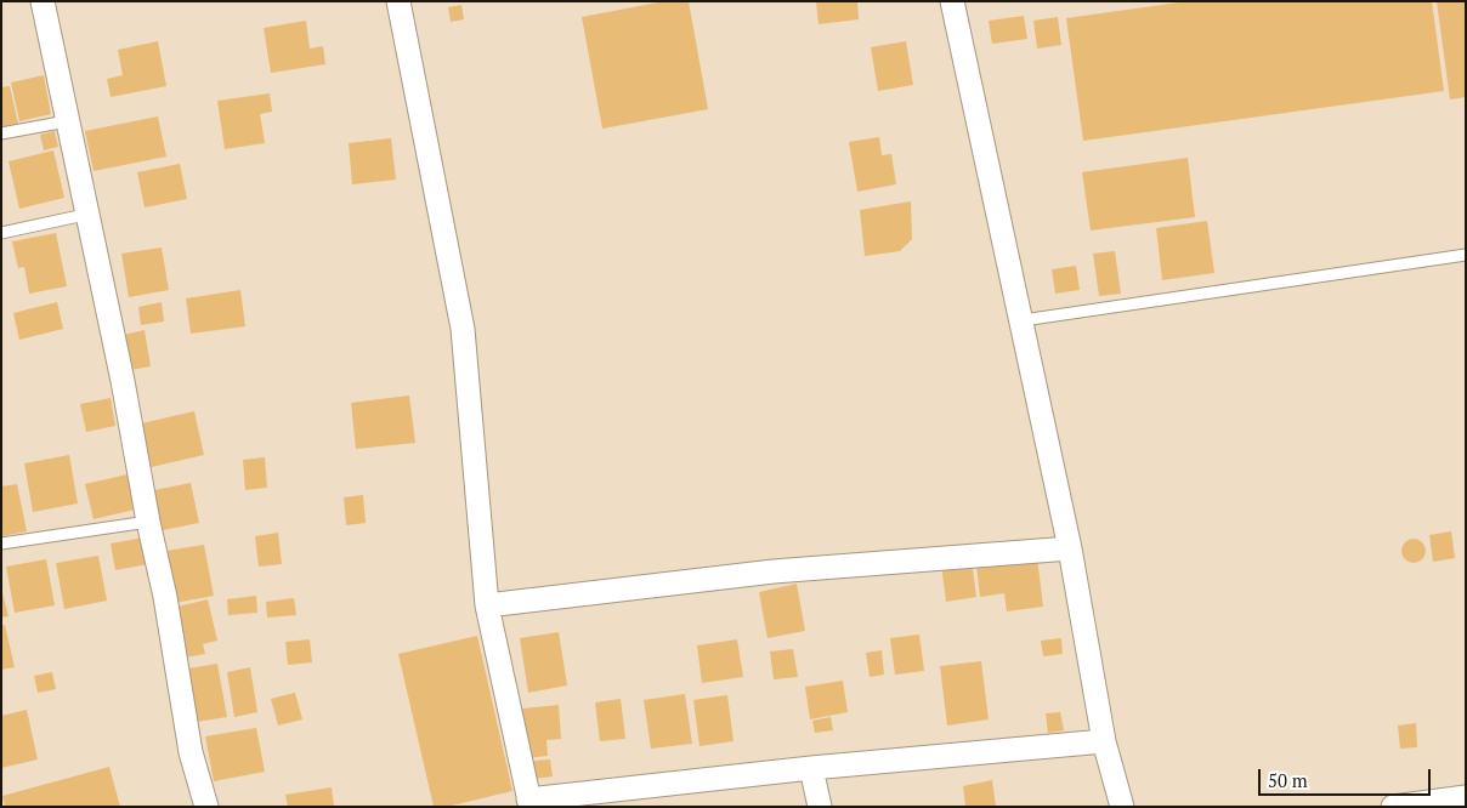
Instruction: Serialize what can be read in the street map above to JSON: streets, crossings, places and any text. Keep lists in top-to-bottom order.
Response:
{
  "scale_bar": "50 m"
}
